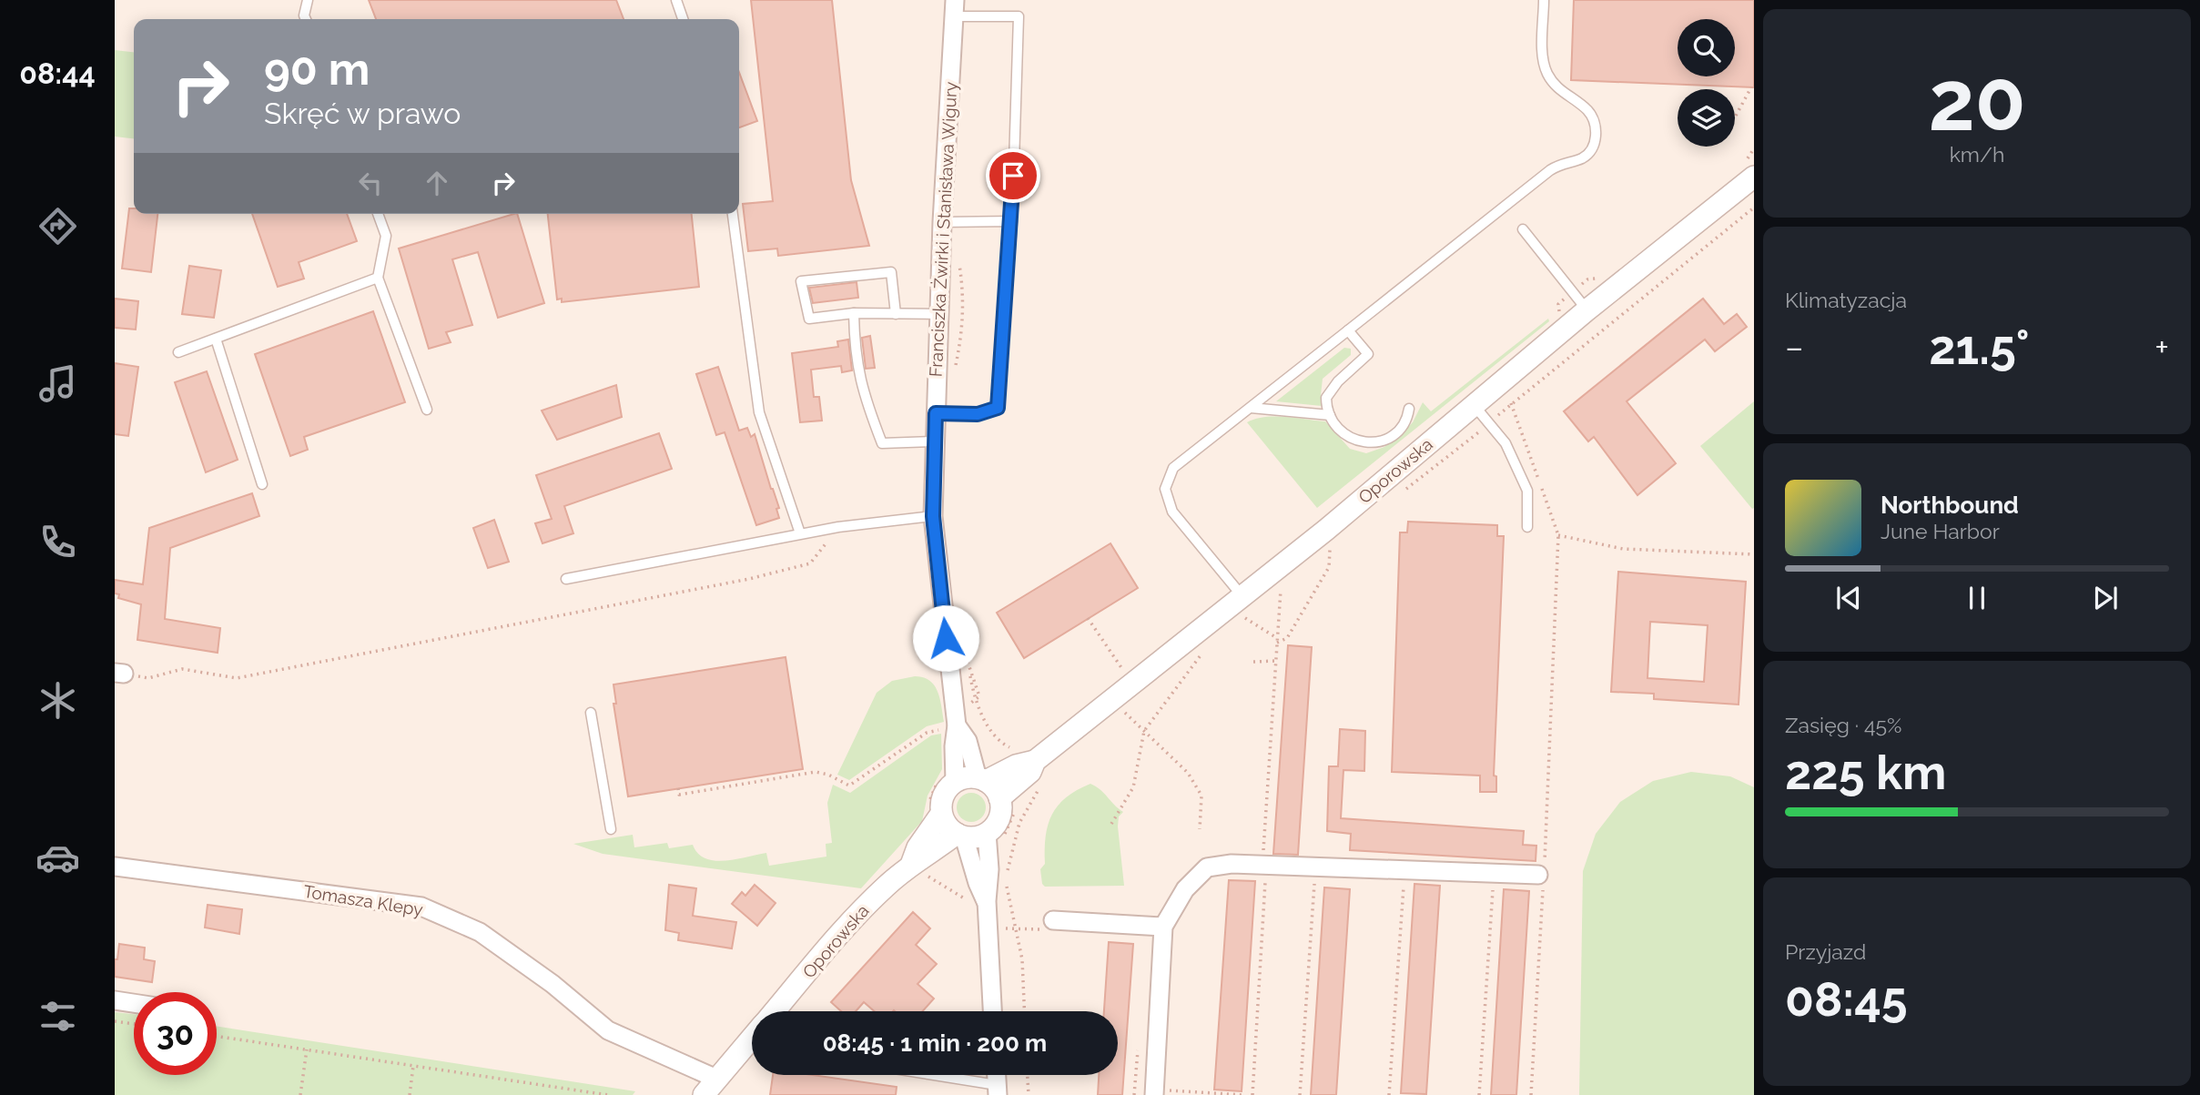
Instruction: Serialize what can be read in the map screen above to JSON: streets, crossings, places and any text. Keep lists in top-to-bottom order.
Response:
{
  "streets": {
    "street": ["Franciszka Żwirki i Stanisława Wigury", "Oporowska", "Tomasza Klepy"]
  },
  "crossings": [
    ["Franciszka Żwirki i Stanisława Wigury", "Oporowska"],
    ["Oporowska", "Tomasza Klepy"]
  ],
  "page": {
    "tabs": "08:44",
    "tile": [
      ["20", "km/h"],
      "Klimatyzacja",
      ["Zasięg · 45%", "225 km"],
      ["Przyjazd", "08:45"]
    ],
    "turn": ["90 m", "Skręć w prawo"],
    "heat": ["−", "21.5°", "+"],
    "song": ["Northbound", "June Harbor"],
    "limit": "30",
    "trip": "08:45 · 1 min · 200 m"
  }
}
